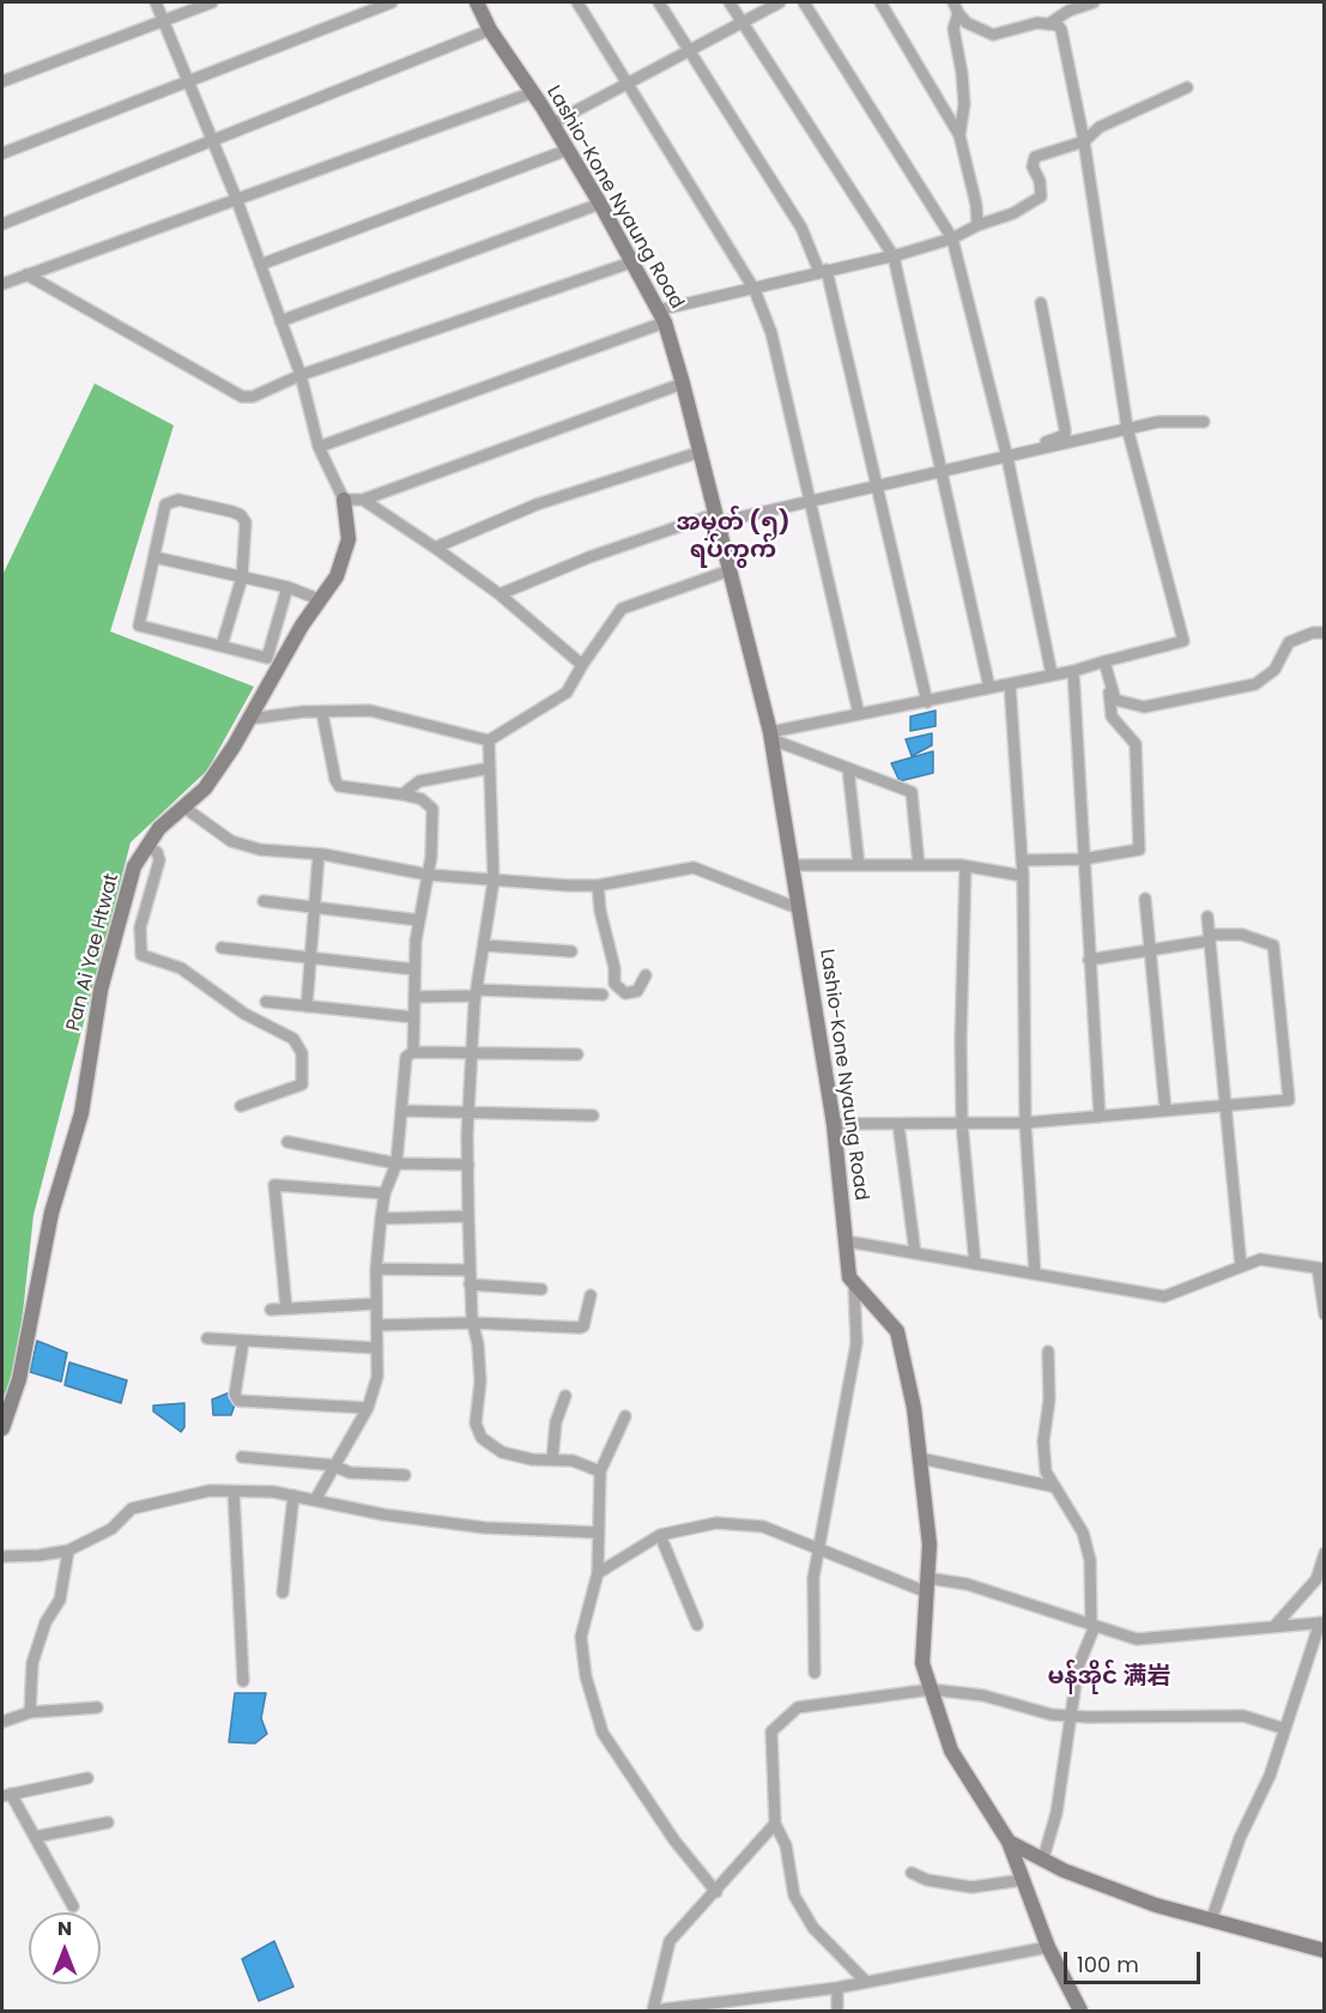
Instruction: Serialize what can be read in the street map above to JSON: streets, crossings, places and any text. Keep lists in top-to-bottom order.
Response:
{
  "streets": {
    "main road": ["Lashio-Kone Nyaung Road", "Pan Ai Yae Htwat"]
  },
  "districts": ["အမှတ် (၅) ရပ်ကွက်", "မန်အိုင် 满岩"],
  "scale_bar": "100 m",
  "north": "top"
}
